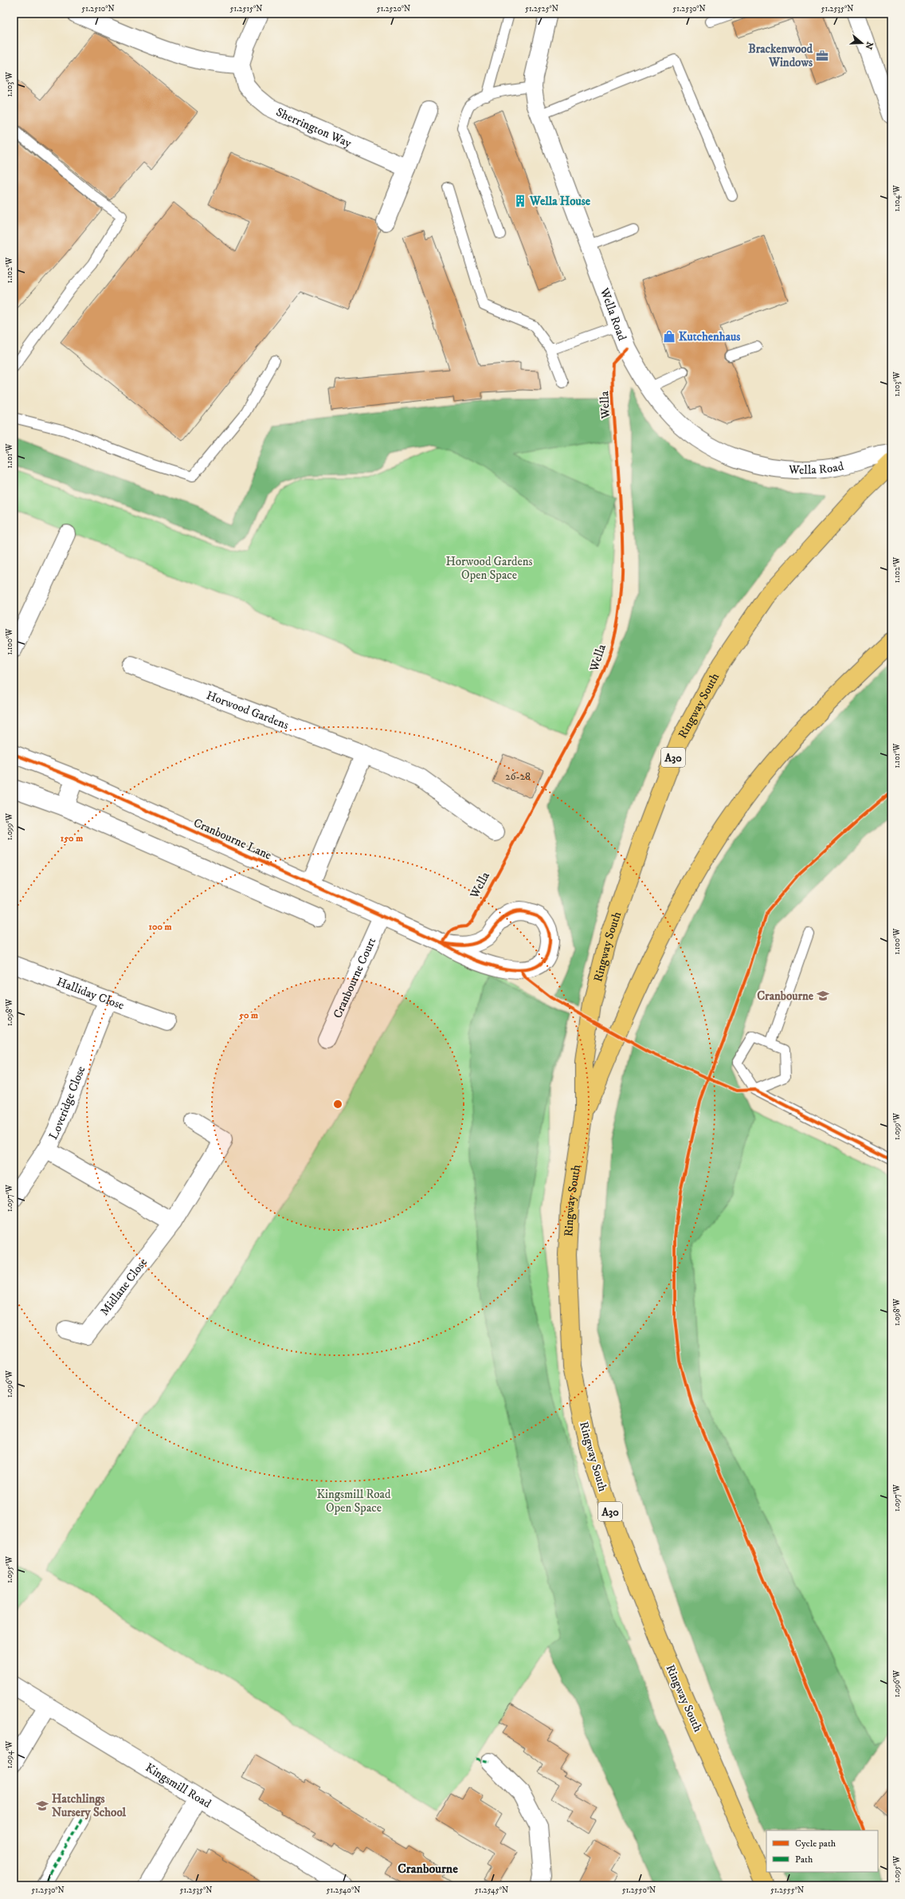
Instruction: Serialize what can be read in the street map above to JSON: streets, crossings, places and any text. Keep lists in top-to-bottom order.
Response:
{
  "streets": {
    "main road": ["Ringway South", "A30"],
    "street": [
      "Sherrington Way",
      "Wella Road",
      "Horwood Gardens",
      "Cranbourne Lane",
      "Cranbourne Court",
      "Halliday Close",
      "Loveridge Close",
      "Midlane Close",
      "Kingsmill Road"
    ],
    "cycle path": ["Wella"]
  },
  "crossings": [
    ["Cranbourne Lane", "Cranbourne Court"],
    ["Halliday Close", "Loveridge Close"]
  ],
  "districts": ["Cranbourne"],
  "parks": ["Horwood Gardens Open Space", "Kingsmill Road Open Space"],
  "places": {
    "office": ["Brackenwood Windows"],
    "building": ["Wella House"],
    "shop": ["Kutchenhaus"],
    "school or university": ["Cranbourne", "Hatchlings Nursery School"]
  },
  "house_numbers": ["26-28"],
  "legend": ["Cycle path", "Path"],
  "north": "right",
  "coordinates": [
    "51.2510°N",
    "51.2515°N",
    "51.2520°N",
    "51.2525°N",
    "51.2530°N",
    "51.2535°N",
    "1.103°W",
    "1.104°W",
    "1.102°W",
    "1.101°W",
    "1.100°W",
    "1.099°W",
    "1.098°W",
    "1.097°W",
    "1.096°W",
    "1.095°W",
    "1.094°W",
    "51.2540°N",
    "51.2545°N",
    "51.2550°N",
    "51.2555°N"
  ],
  "rings": ["150 m", "100 m", "50 m"]
}
